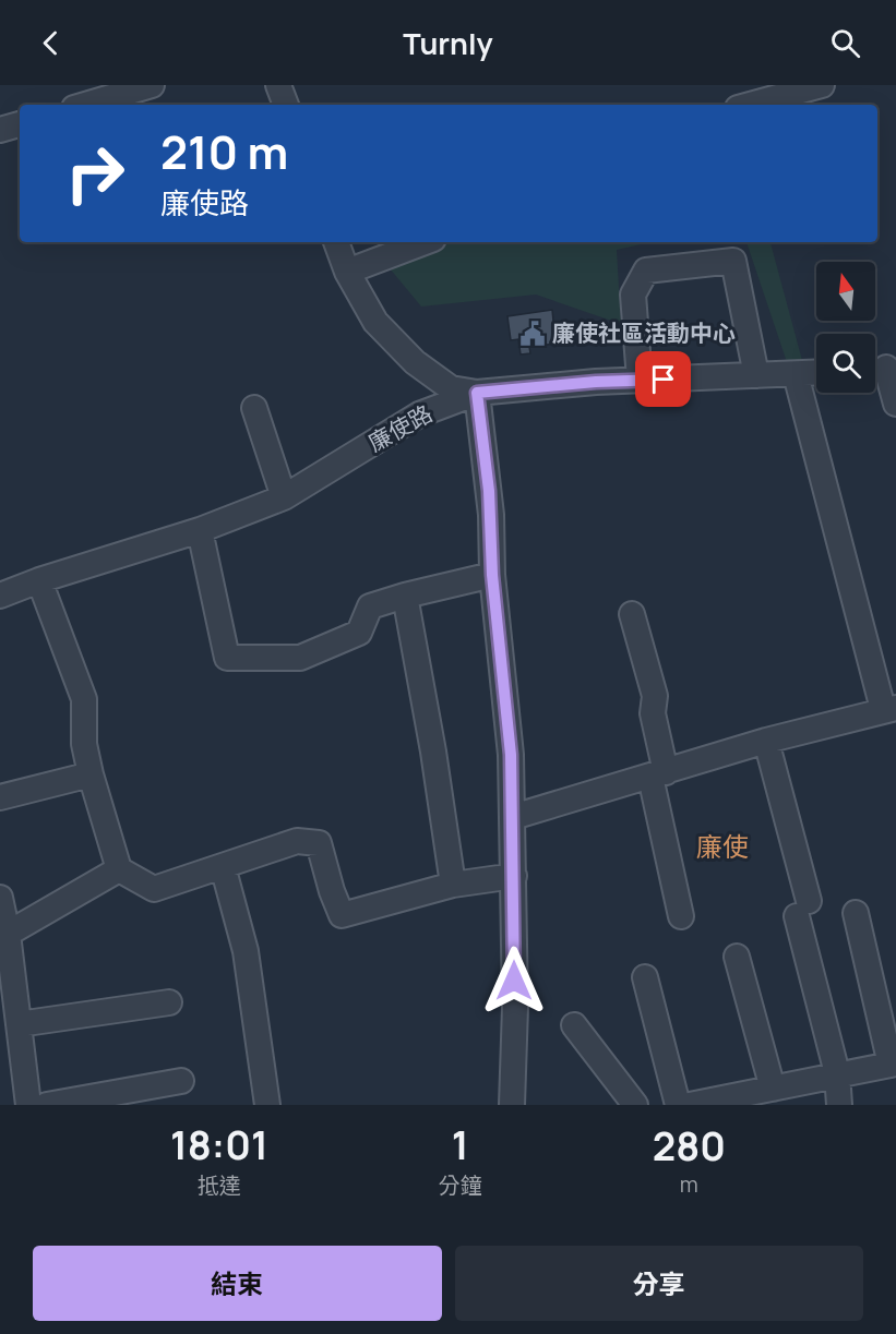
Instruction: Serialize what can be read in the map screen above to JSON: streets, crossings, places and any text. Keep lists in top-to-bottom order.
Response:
{
  "streets": {
    "street": ["廉使路"]
  },
  "districts": ["廉使"],
  "places": {
    "public building": ["廉使社區活動中心"]
  },
  "north": "top",
  "page": {
    "header": "Turnly",
    "turn": ["210 m", "廉使路"],
    "eta": [
      "18:01",
      "抵達",
      "1",
      "分鐘",
      "280",
      "m"
    ],
    "buttons": ["結束", "分享"]
  }
}
